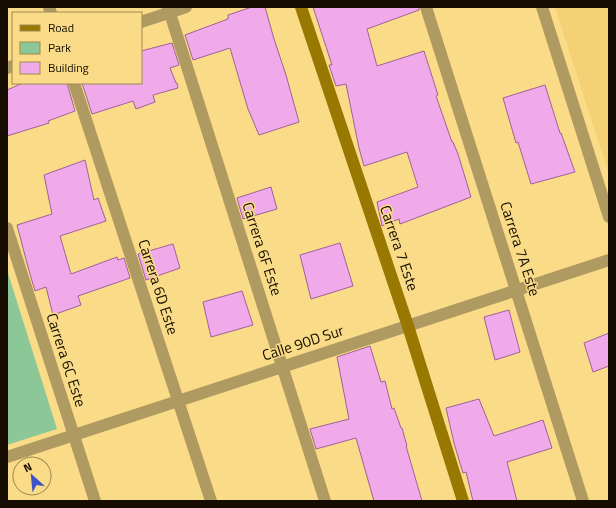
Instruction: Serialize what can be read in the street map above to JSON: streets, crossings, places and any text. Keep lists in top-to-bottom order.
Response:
{
  "streets": {
    "street": [
      "Carrera 7 Este",
      "Carrera 6F Este",
      "Carrera 7A Este",
      "Carrera 6D Este",
      "Calle 90D Sur",
      "Carrera 6C Este"
    ]
  },
  "crossings": [
    ["Carrera 7 Este", "Calle 90D Sur"],
    ["Carrera 6F Este", "Calle 90D Sur"],
    ["Carrera 7A Este", "Calle 90D Sur"],
    ["Carrera 6D Este", "Calle 90D Sur"],
    ["Calle 90D Sur", "Carrera 6C Este"]
  ],
  "legend": ["Road", "Park", "Building"],
  "north": "top left"
}
